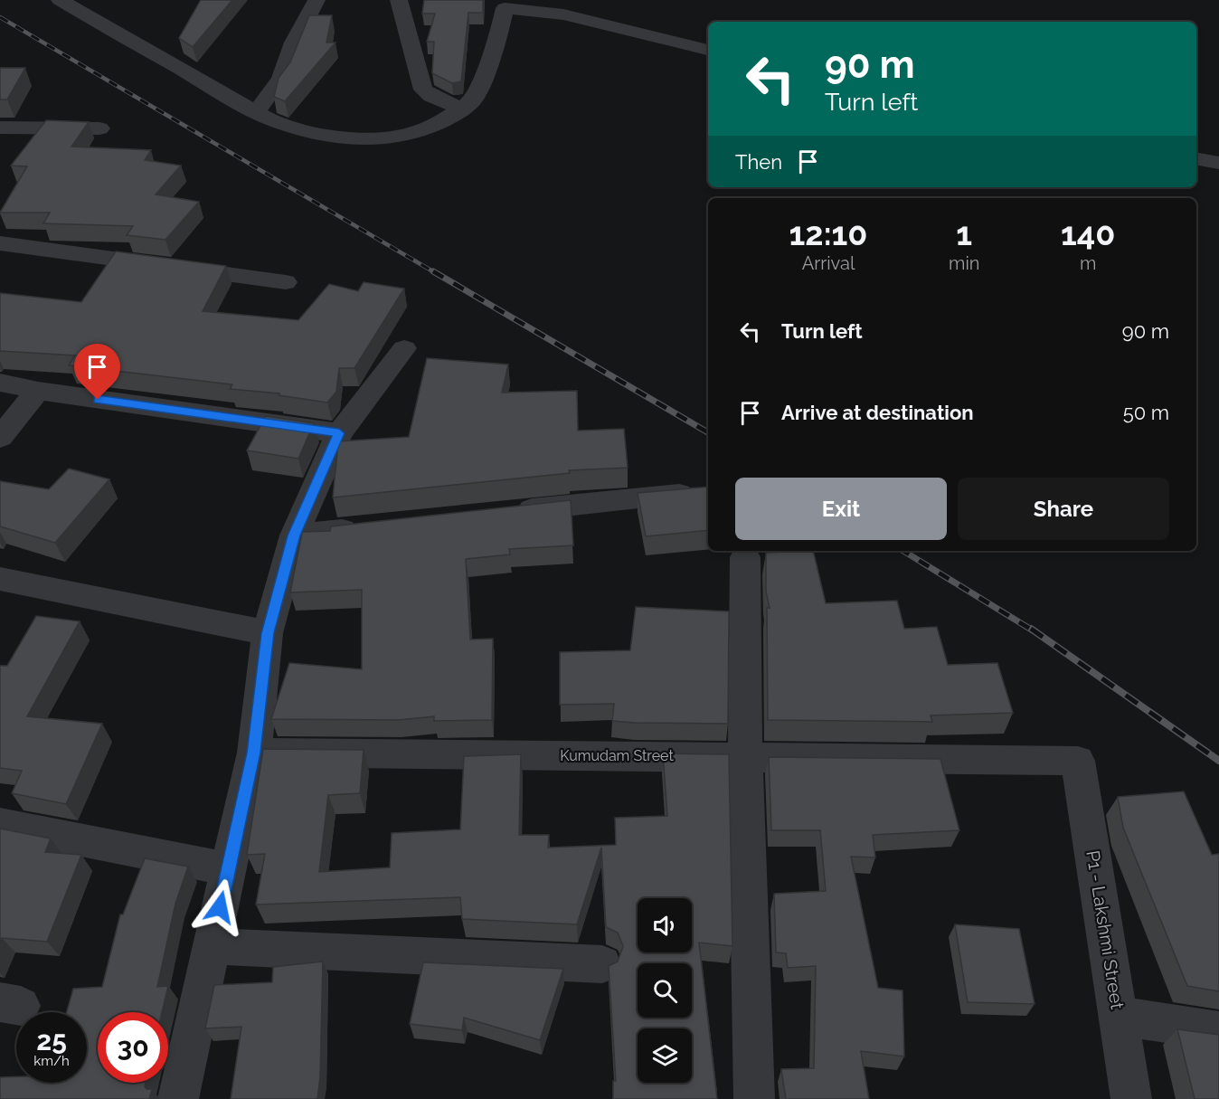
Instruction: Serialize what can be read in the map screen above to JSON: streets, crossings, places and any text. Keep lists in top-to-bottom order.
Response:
{
  "streets": {
    "street": ["Kumudam Street", "P1 - Lakshmi Street"]
  },
  "crossings": [
    ["Kumudam Street", "P1 - Lakshmi Street"]
  ],
  "page": {
    "turn": ["90 m", "Turn left"],
    "then": "Then",
    "eta": [
      "12:10",
      "Arrival",
      "1",
      "min",
      "140",
      "m"
    ],
    "list": [
      {
        "name": "Turn left",
        "value": "90 m"
      },
      {
        "name": "Arrive at destination",
        "value": "50 m"
      }
    ],
    "buttons": ["Exit", "Share"],
    "speed": "25 km/h",
    "limit": "30"
  }
}
